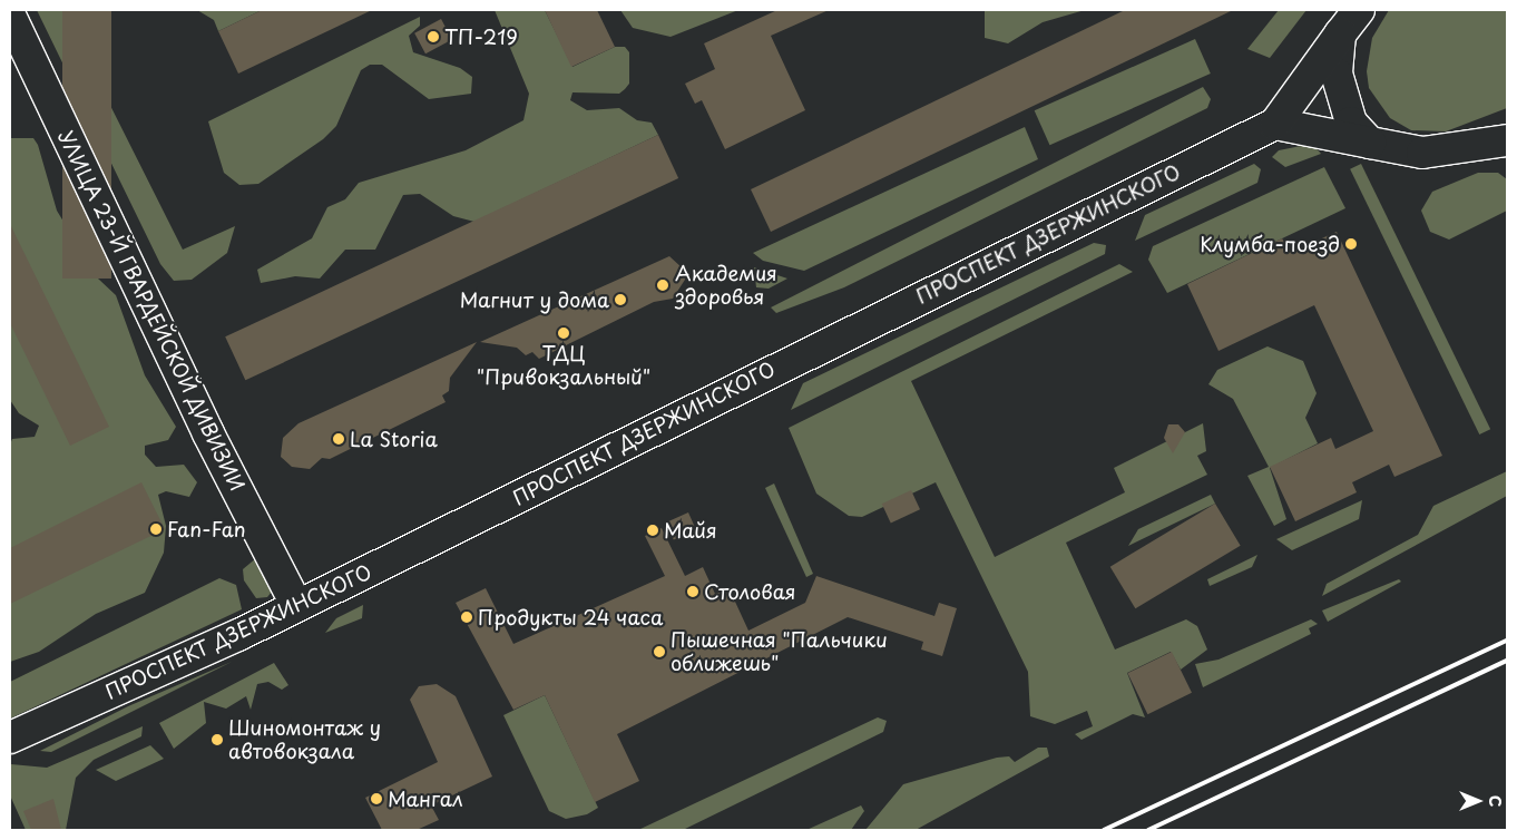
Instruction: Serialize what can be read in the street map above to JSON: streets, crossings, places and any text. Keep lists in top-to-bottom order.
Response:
{
  "streets": {
    "main road": ["ПРОСПЕКТ ДЗЕРЖИНСКОГО", "УЛИЦА 23-Й ГВАРДЕЙСКОЙ ДИВИЗИИ"]
  },
  "crossings": [
    ["ПРОСПЕКТ ДЗЕРЖИНСКОГО", "УЛИЦА 23-Й ГВАРДЕЙСКОЙ ДИВИЗИИ"]
  ],
  "places": [
    "ТП-219",
    "Клумба-поезд",
    "Академия здоровья",
    "Магнит у дома",
    "ТДЦ \"Привокзальный\"",
    "La Storia",
    "Fan-Fan",
    "Майя",
    "Столовая",
    "Продукты 24 часа",
    "Пышечная \"Пальчики оближешь\"",
    "Шиномонтаж у автовокзала",
    "Мангал"
  ],
  "north": "right"
}
